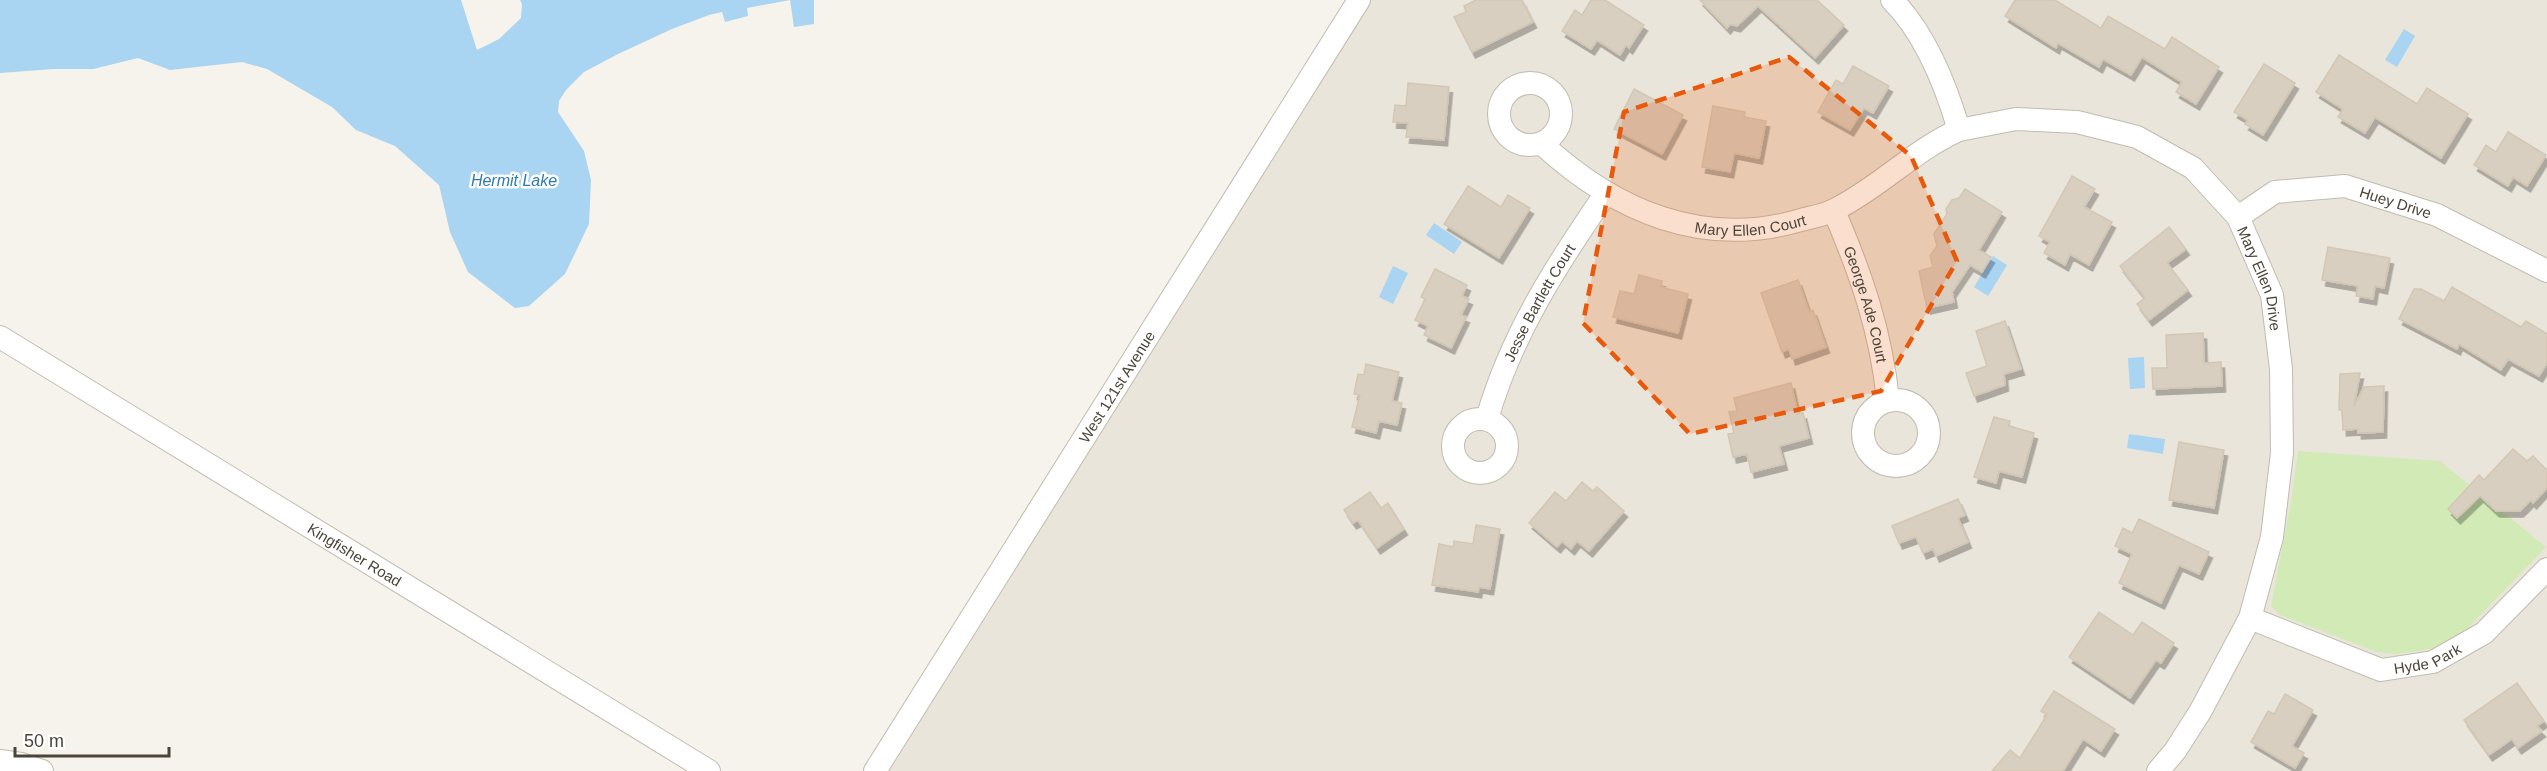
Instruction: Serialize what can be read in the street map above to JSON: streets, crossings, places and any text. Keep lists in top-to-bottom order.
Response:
{
  "streets": {
    "street": [
      "Huey Drive",
      "Mary Ellen Court",
      "Mary Ellen Drive",
      "Jesse Bartlett Court",
      "George Ade Court",
      "West 121st Avenue",
      "Kingfisher Road",
      "Hyde Park"
    ]
  },
  "crossings": [
    ["Huey Drive", "Mary Ellen Drive"],
    ["Mary Ellen Court", "Mary Ellen Drive"],
    ["Mary Ellen Court", "Jesse Bartlett Court"],
    ["Mary Ellen Court", "George Ade Court"],
    ["Mary Ellen Drive", "Hyde Park"]
  ],
  "water": ["Hermit Lake"],
  "scale_bar": "50 m"
}
